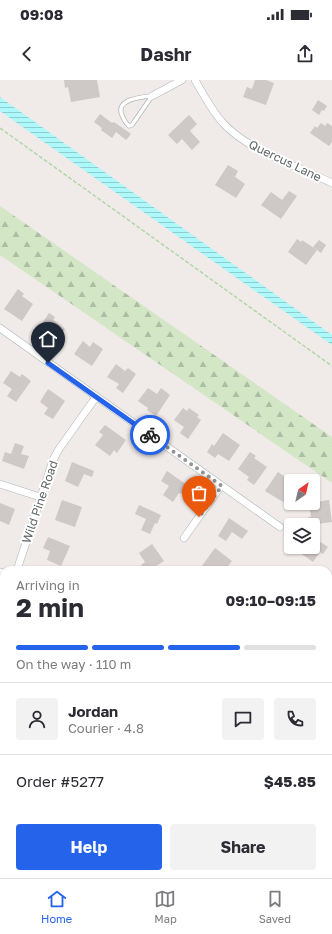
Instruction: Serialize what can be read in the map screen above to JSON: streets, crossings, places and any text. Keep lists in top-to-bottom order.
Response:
{
  "streets": {
    "street": ["Quercus Lane", "Wild Pine Road"]
  },
  "north": "top right",
  "page": {
    "status": "09:08",
    "header": "Dashr",
    "heading": ["2 min", "Arriving in", "09:10–09:15"],
    "panel": [
      "Jordan",
      "Courier · 4.8",
      "Order #5277",
      "$45.85"
    ],
    "bar": "On the way · 110 m",
    "buttons": ["Help", "Share"],
    "tabs": ["Home", "Map", "Saved"]
  }
}
